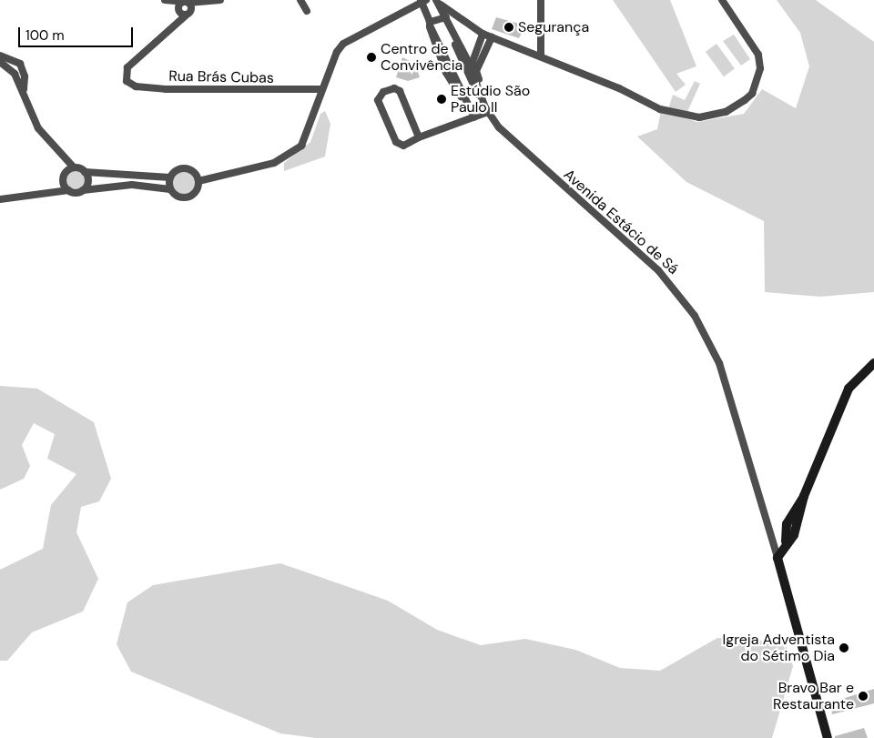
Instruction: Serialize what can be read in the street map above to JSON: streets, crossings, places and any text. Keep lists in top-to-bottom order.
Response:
{
  "streets": {
    "street": ["Rua Brás Cubas", "Avenida Estácio de Sá"]
  },
  "places": [
    "Segurança",
    "Centro de Convivência",
    "Estúdio São Paulo II",
    "Igreja Adventista do Sétimo Dia",
    "Bravo Bar e Restaurante"
  ],
  "scale_bar": "100 m"
}
